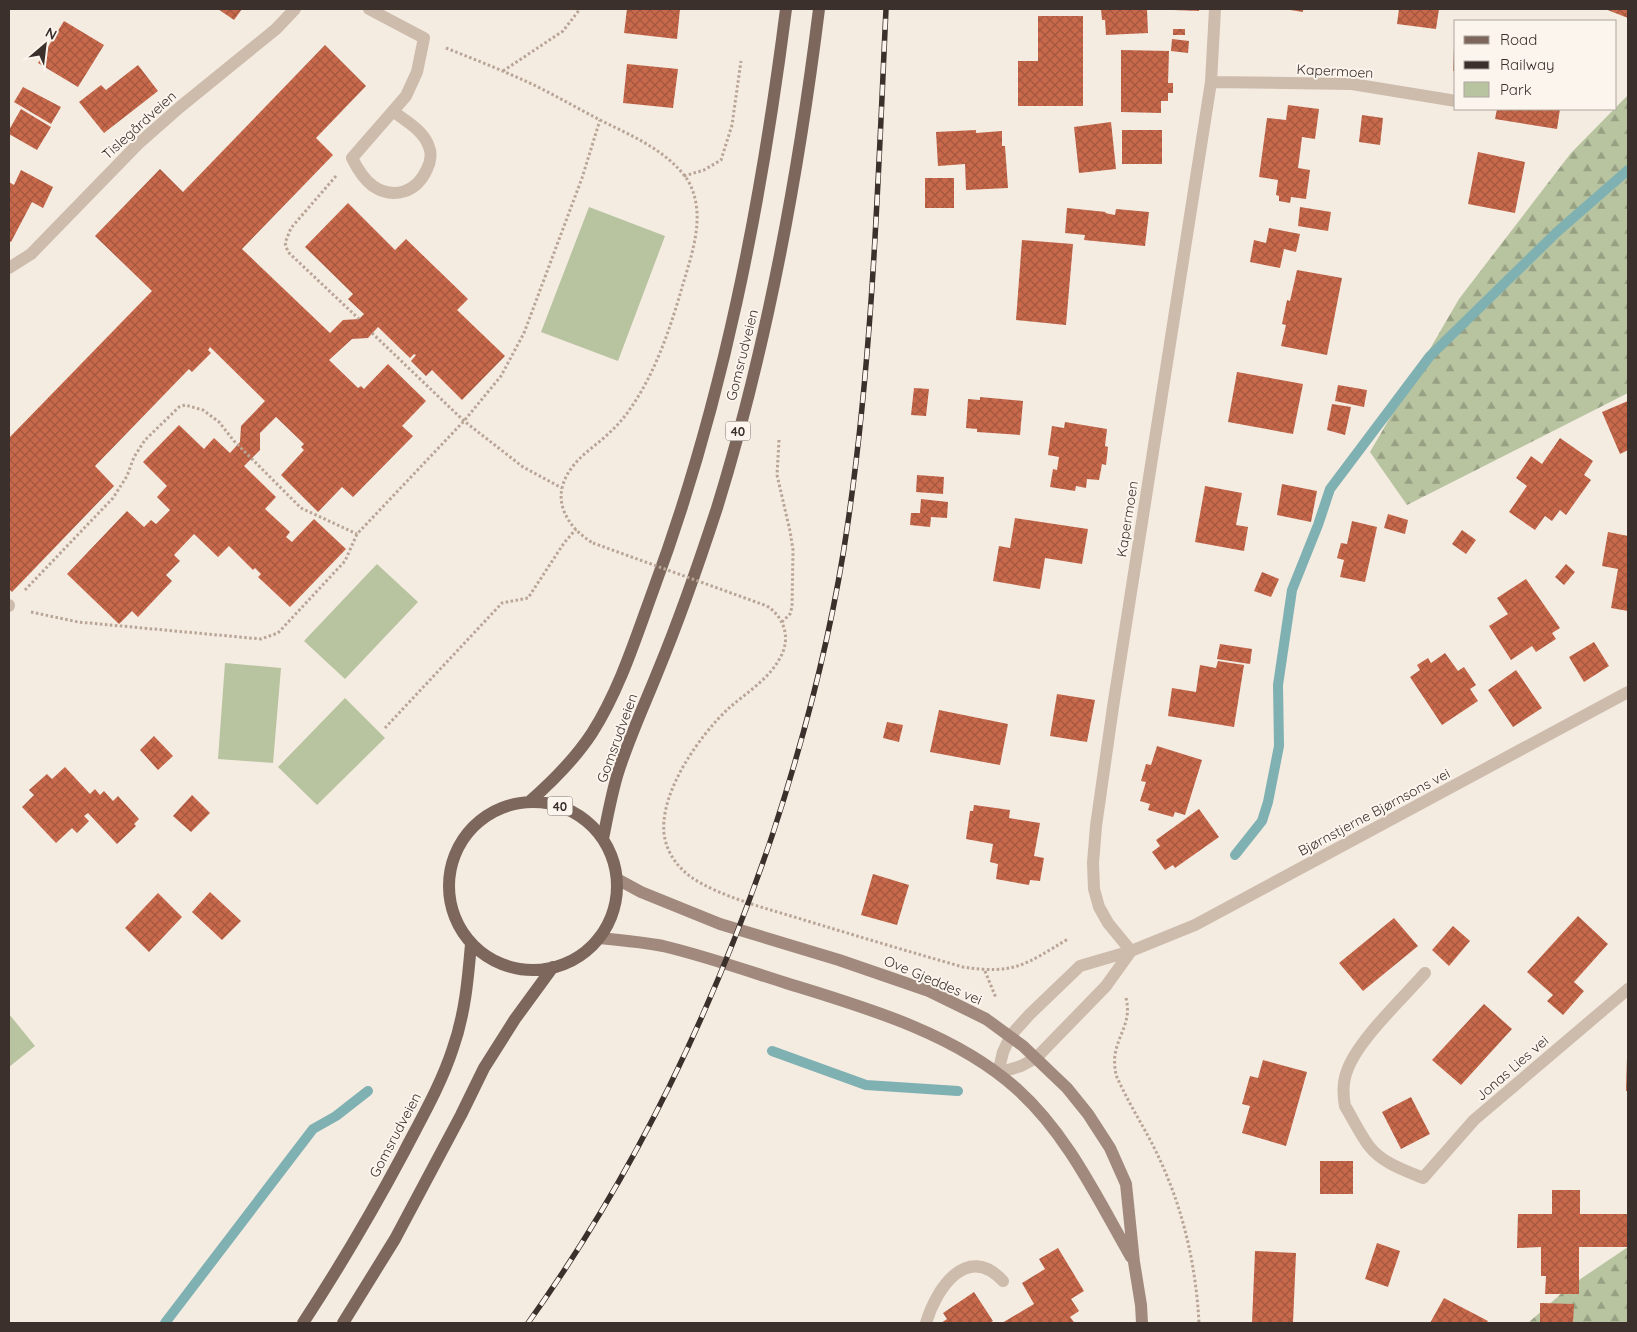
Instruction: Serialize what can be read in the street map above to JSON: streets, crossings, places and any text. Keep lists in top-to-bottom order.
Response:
{
  "streets": {
    "main road": ["Gomsrudveien", "40"],
    "street": [
      "Kapermoen",
      "Tislegårdveien",
      "Bjørnstjerne Bjørnsons vei",
      "Ove Gjeddes vei",
      "Jonas Lies vei"
    ]
  },
  "crossings": [
    ["Kapermoen", "Bjørnstjerne Bjørnsons vei"],
    ["Gomsrudveien", "40"],
    ["Gomsrudveien", "Ove Gjeddes vei"],
    ["40", "Ove Gjeddes vei"],
    ["Bjørnstjerne Bjørnsons vei", "Ove Gjeddes vei"]
  ],
  "legend": ["Road", "Railway", "Park"],
  "north": "top right"
}
